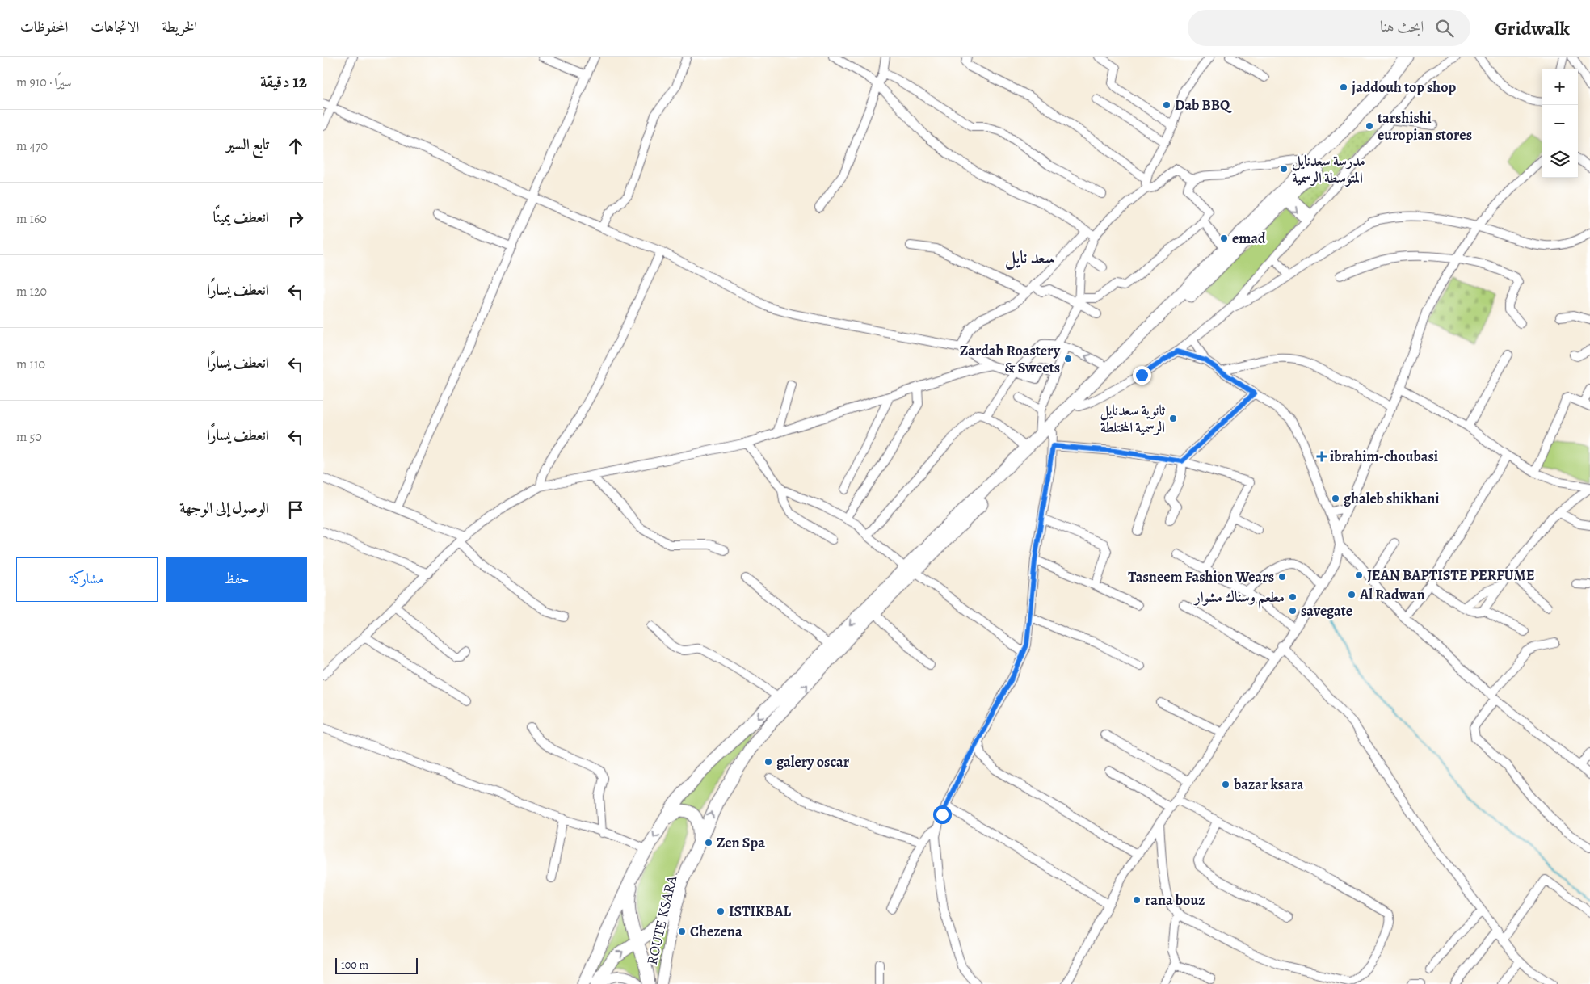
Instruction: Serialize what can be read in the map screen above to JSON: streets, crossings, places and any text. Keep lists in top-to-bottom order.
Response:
{
  "streets": {
    "main road": ["ROUTE KSARA"]
  },
  "districts": ["سعد نايل"],
  "places": {
    "other": [
      "jaddouh top shop",
      "Dab BBQ",
      "tarshishi europian stores",
      "مدرسة سعدنايل المتوسطة الرسمية",
      "emad",
      "Zardah Roastery & Sweets",
      "ثانوية سعدنايل الرسمية المختلطة",
      "ghaleb shikhani",
      "JEAN BAPTISTE PERFUME",
      "Tasneem Fashion Wears",
      "Al Radwan",
      "مطعم وسناك مشوار",
      "savegate",
      "galery oscar",
      "bazar ksara",
      "Zen Spa",
      "rana bouz",
      "ISTIKBAL",
      "Chezena"
    ],
    "health": ["ibrahim-choubasi"]
  },
  "scale_bar": "100 m",
  "page": {
    "header": "Gridwalk",
    "search": "ابحث هنا",
    "nav": ["الخريطة", "الاتجاهات", "المحفوظات"],
    "heading": ["12 دقيقة", "سيرًا · 910 m"],
    "map_buttons": ["+", "−"],
    "list": [
      ["تابع السير", "470 m"],
      ["انعطف يمينًا", "160 m"],
      ["انعطف يسارًا", "120 m"],
      ["انعطف يسارًا", "110 m"],
      ["انعطف يسارًا", "50 m"],
      "الوصول إلى الوجهة"
    ],
    "buttons": ["حفظ", "مشاركة"],
    "scale": "100 m"
  }
}
